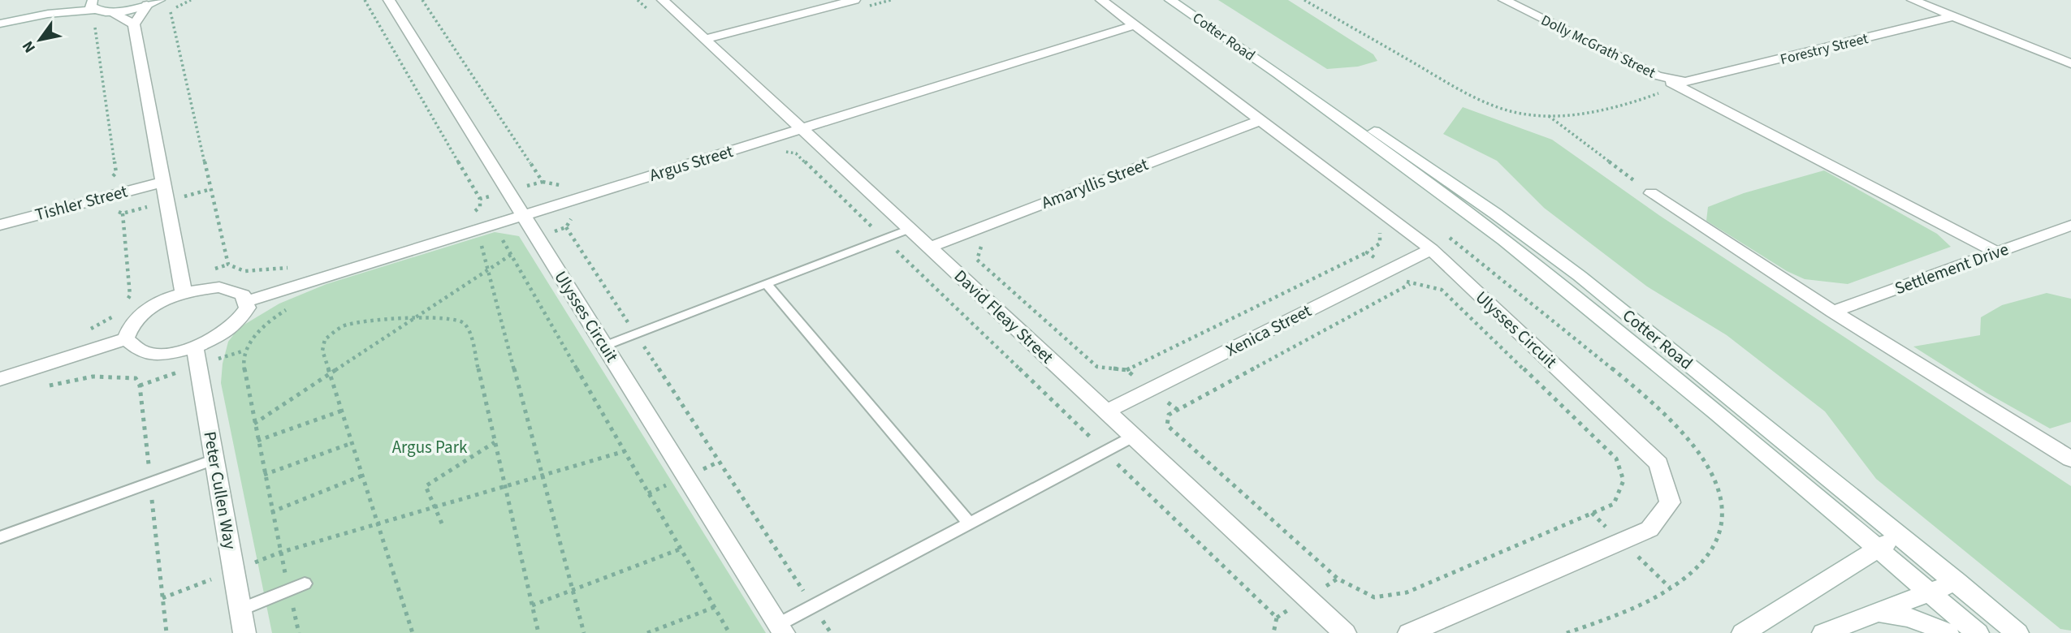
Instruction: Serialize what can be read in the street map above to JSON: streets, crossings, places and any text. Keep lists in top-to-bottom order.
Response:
{
  "streets": {
    "street": [
      "Cotter Road",
      "Dolly McGrath Street",
      "Forestry Street",
      "Argus Street",
      "Amaryllis Street",
      "Tishler Street",
      "Settlement Drive",
      "Ulysses Circuit",
      "David Fleay Street",
      "Xenica Street",
      "Peter Cullen Way"
    ]
  },
  "crossings": [
    ["Dolly McGrath Street", "Forestry Street"],
    ["Argus Street", "Ulysses Circuit"],
    ["Argus Street", "David Fleay Street"],
    ["Amaryllis Street", "Ulysses Circuit"],
    ["Amaryllis Street", "David Fleay Street"],
    ["Ulysses Circuit", "Xenica Street"],
    ["David Fleay Street", "Xenica Street"]
  ],
  "parks": ["Argus Park"],
  "north": "bottom left"
}
